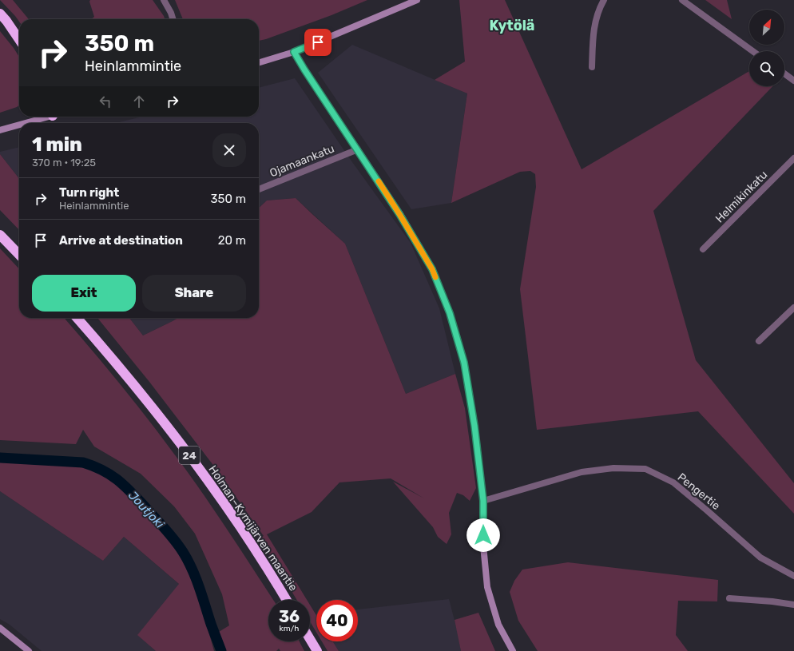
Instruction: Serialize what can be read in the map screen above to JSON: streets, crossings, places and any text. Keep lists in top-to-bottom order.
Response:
{
  "streets": {
    "highway": ["24", "Holman–Kymijärven maantie"],
    "street": ["Ojamaankatu", "Helmikinkatu", "Pengertie"]
  },
  "districts": ["Kytölä"],
  "water": ["Joutjoki"],
  "north": "top right",
  "page": {
    "turn": ["350 m", "Heinlammintie"],
    "heading": ["1 min", "370 m · 19:25"],
    "list": [
      {
        "name": "Turn right",
        "note": "Heinlammintie",
        "value": "350 m"
      },
      {
        "name": "Arrive at destination",
        "value": "20 m"
      }
    ],
    "buttons": ["Exit", "Share"],
    "speed": "36 km/h",
    "limit": "40"
  }
}
